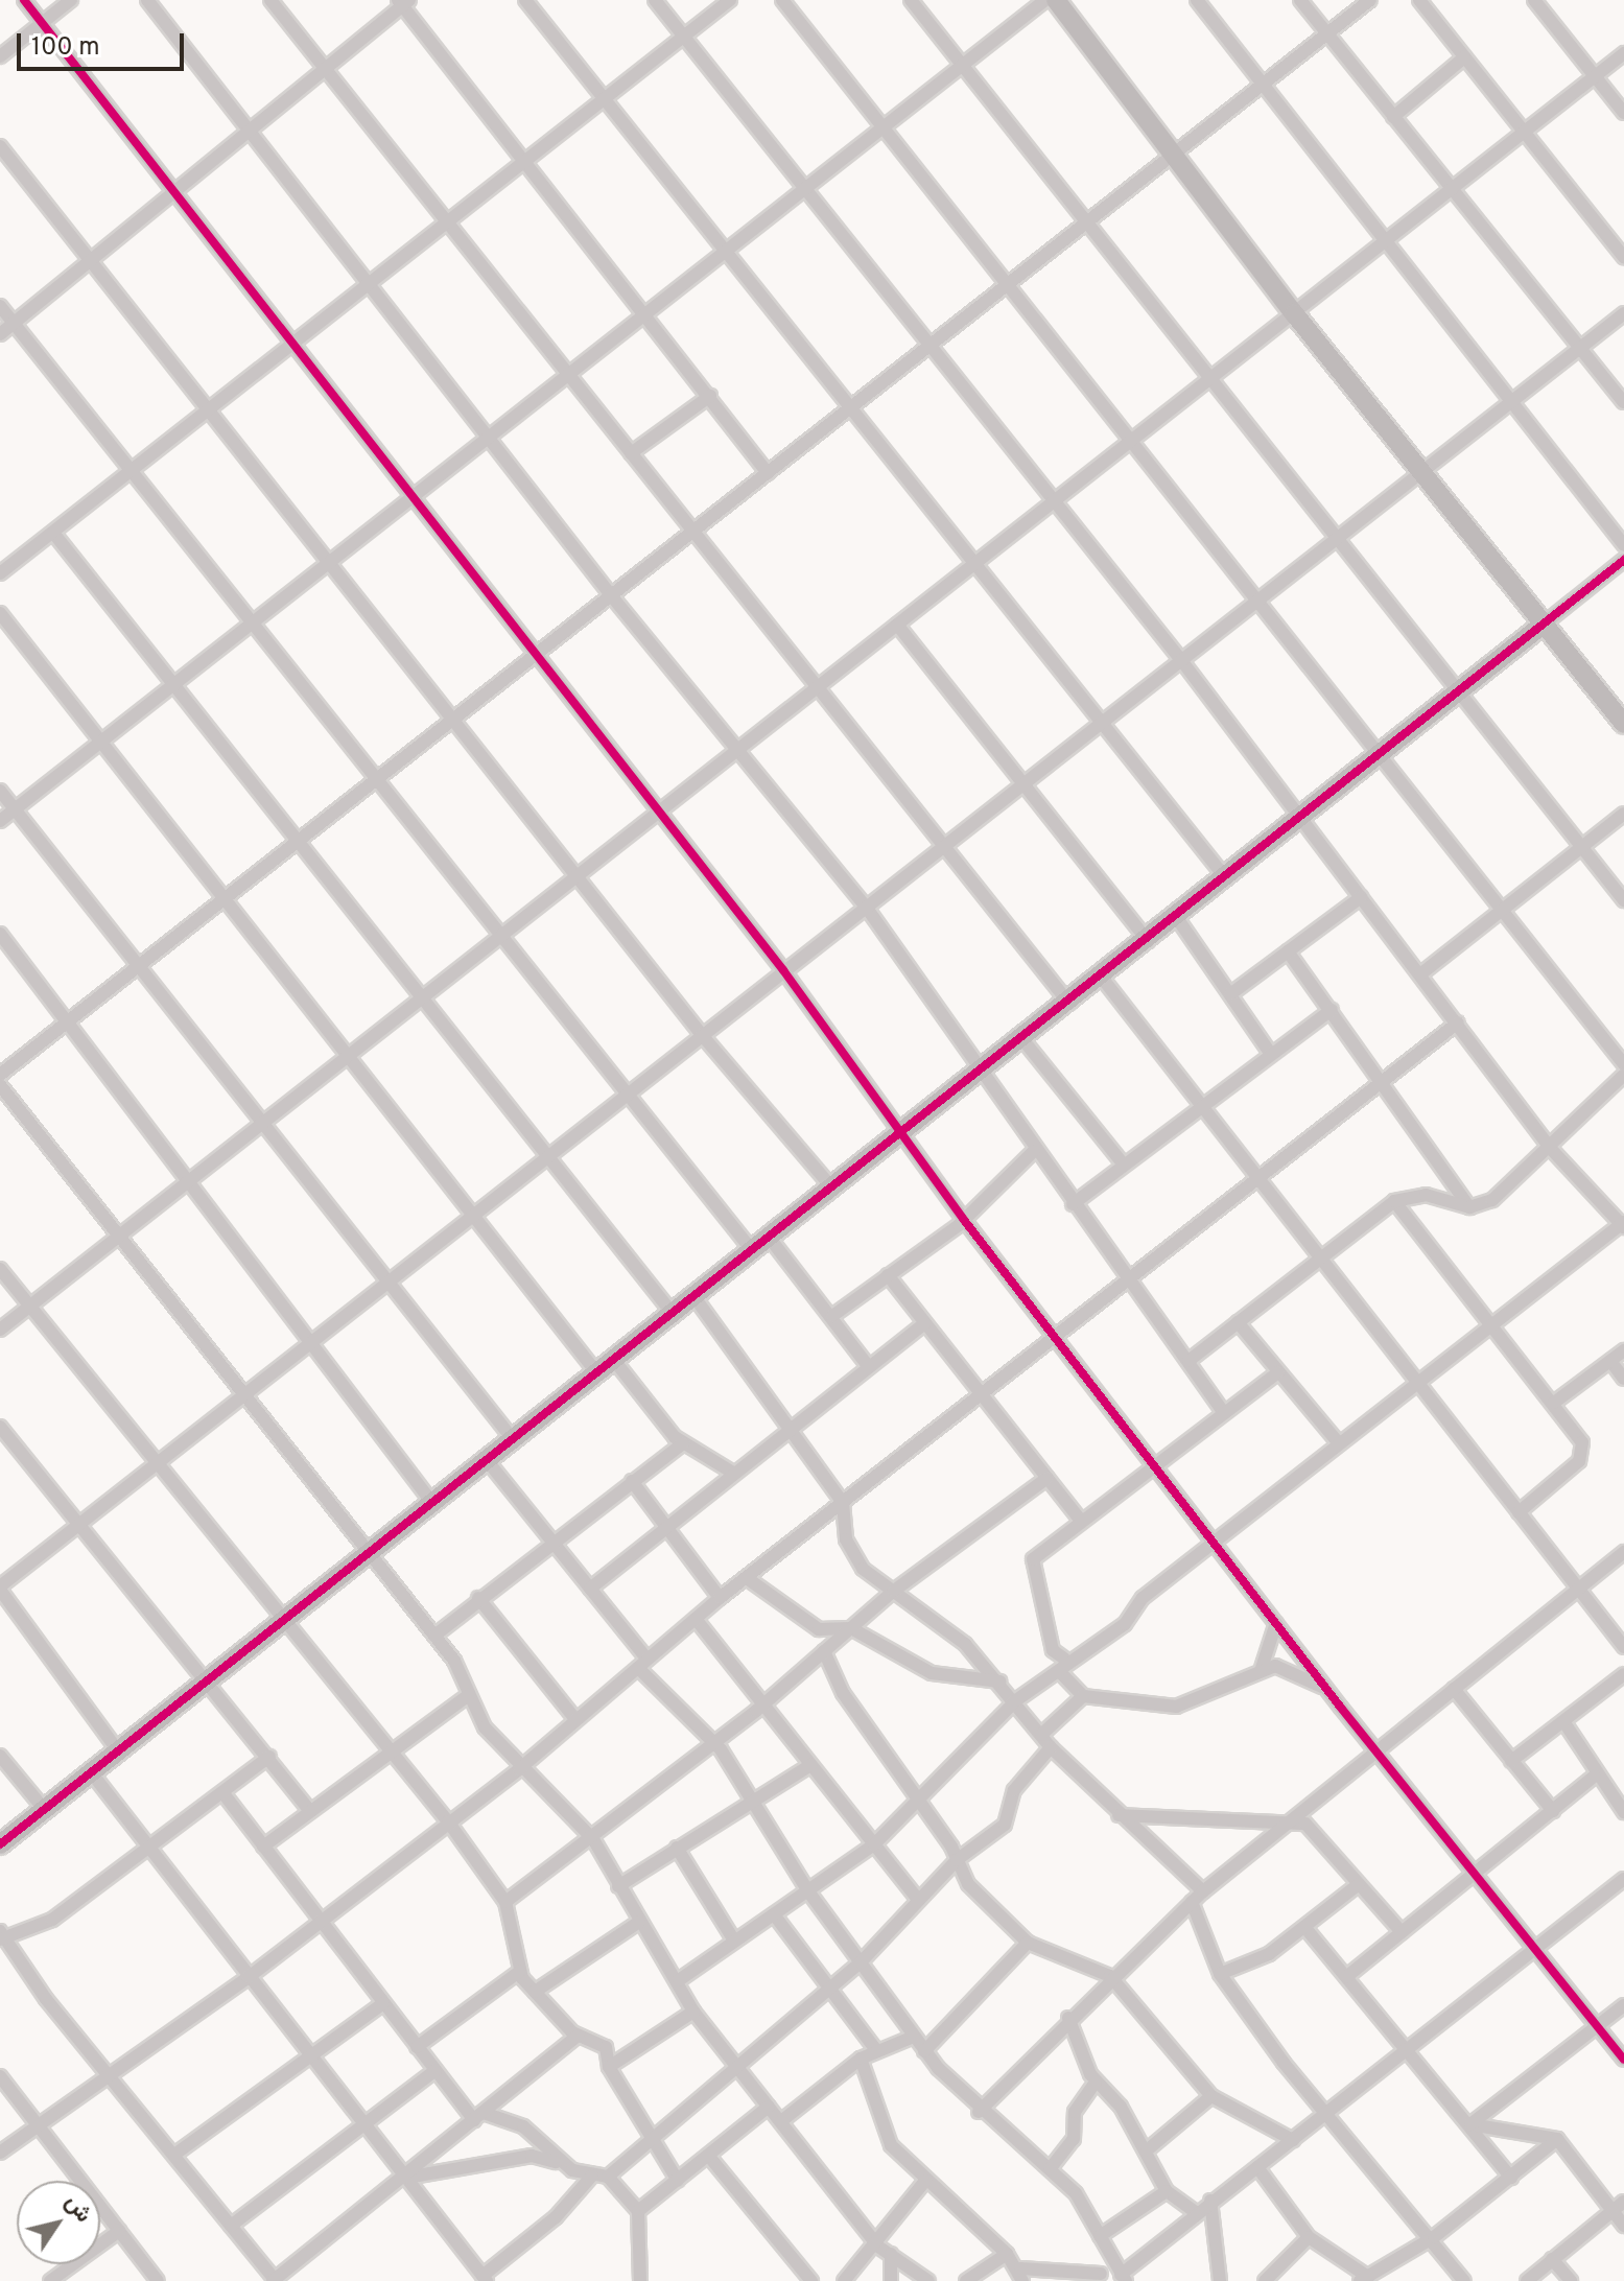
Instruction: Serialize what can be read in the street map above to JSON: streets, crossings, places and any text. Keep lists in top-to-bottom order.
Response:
{
  "scale_bar": "100 m",
  "north": "top right"
}
